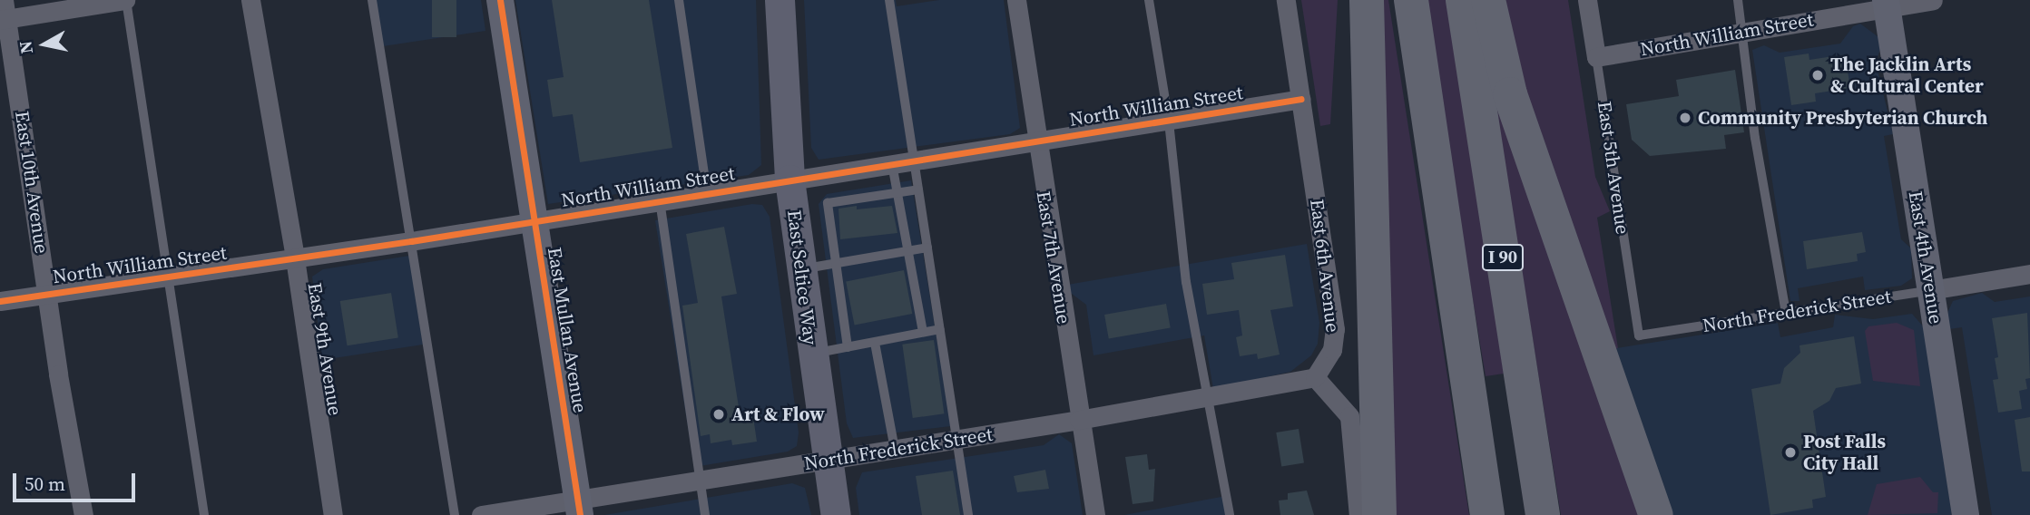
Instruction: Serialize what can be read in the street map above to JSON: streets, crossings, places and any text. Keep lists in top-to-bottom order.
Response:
{
  "streets": {
    "highway": ["I 90"],
    "main road": ["East Seltice Way"],
    "street": [
      "North William Street",
      "East 5th Avenue",
      "East 10th Avenue",
      "East 7th Avenue",
      "East 4th Avenue",
      "East 6th Avenue",
      "North Frederick Street",
      "East Mullan Avenue",
      "East 9th Avenue"
    ]
  },
  "crossings": [
    ["North William Street", "East 5th Avenue"],
    ["North William Street", "East 10th Avenue"],
    ["North William Street", "East 7th Avenue"],
    ["North William Street", "East 4th Avenue"],
    ["North William Street", "East 6th Avenue"],
    ["North William Street", "East Seltice Way"],
    ["North William Street", "East Mullan Avenue"],
    ["North William Street", "East 9th Avenue"],
    ["East 5th Avenue", "North Frederick Street"],
    ["East 7th Avenue", "North Frederick Street"],
    ["East 4th Avenue", "North Frederick Street"],
    ["East 6th Avenue", "North Frederick Street"],
    ["East Seltice Way", "North Frederick Street"],
    ["North Frederick Street", "East Mullan Avenue"]
  ],
  "places": [
    "The Jacklin Arts & Cultural Center",
    "Community Presbyterian Church",
    "Art & Flow",
    "Post Falls City Hall"
  ],
  "scale_bar": "50 m",
  "north": "left"
}
